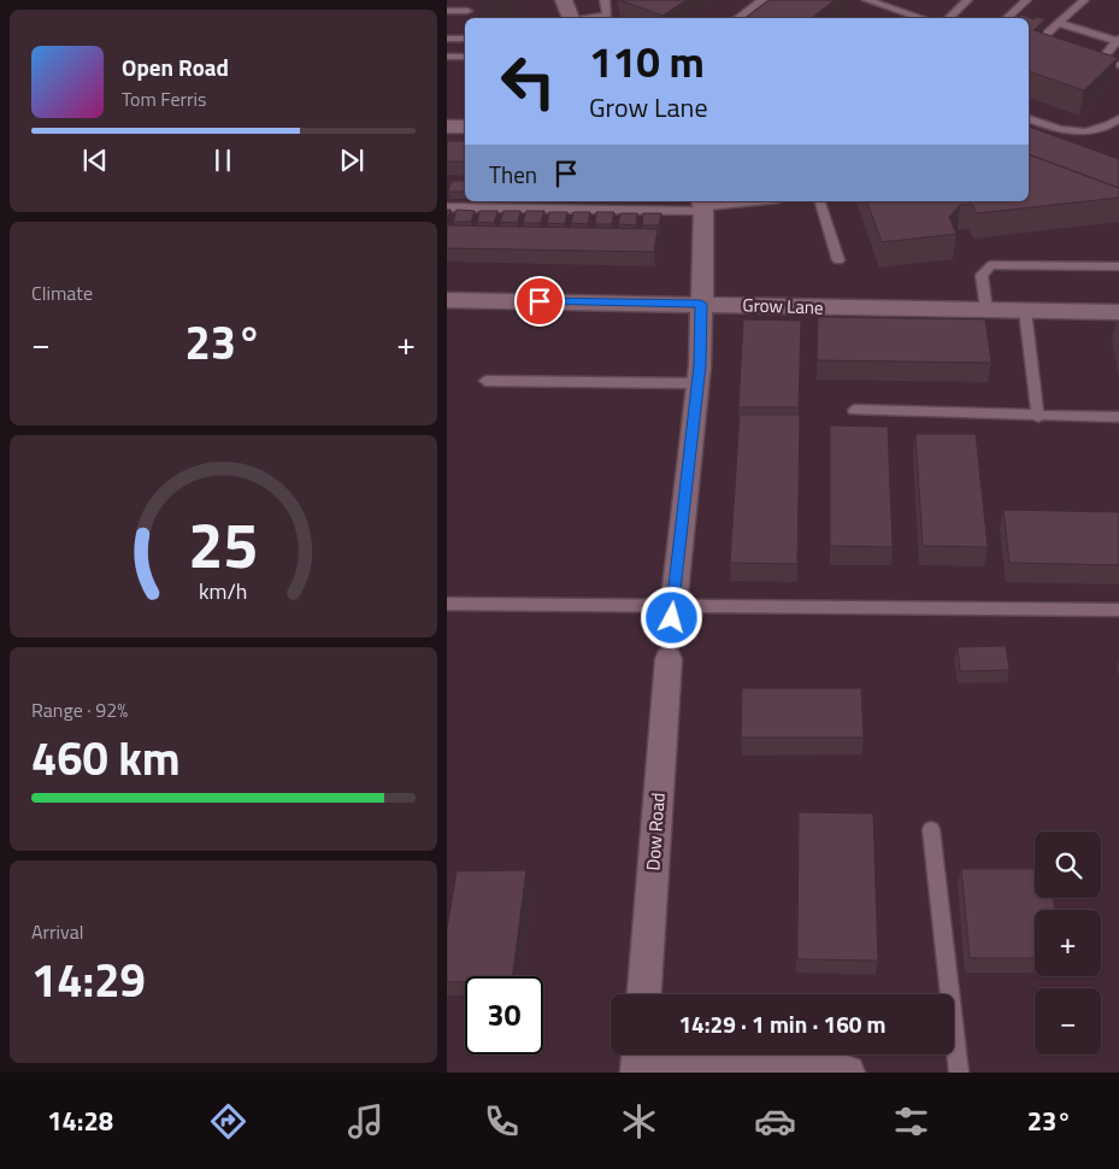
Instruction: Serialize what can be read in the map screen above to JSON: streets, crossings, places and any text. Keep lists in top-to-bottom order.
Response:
{
  "streets": {
    "street": ["Grow Lane", "Dow Road"]
  },
  "page": {
    "turn": ["110 m", "Grow Lane"],
    "song": ["Open Road", "Tom Ferris"],
    "then": "Then",
    "tile": [
      "Climate",
      ["Range · 92%", "460 km"],
      ["Arrival", "14:29"]
    ],
    "heat": ["−", "23°", "+"],
    "map_buttons": ["+", "−"],
    "limit": "30",
    "trip": "14:29 · 1 min · 160 m",
    "tabs": ["14:28", "23°"],
    "gauge": ["25", "km/h"]
  }
}
